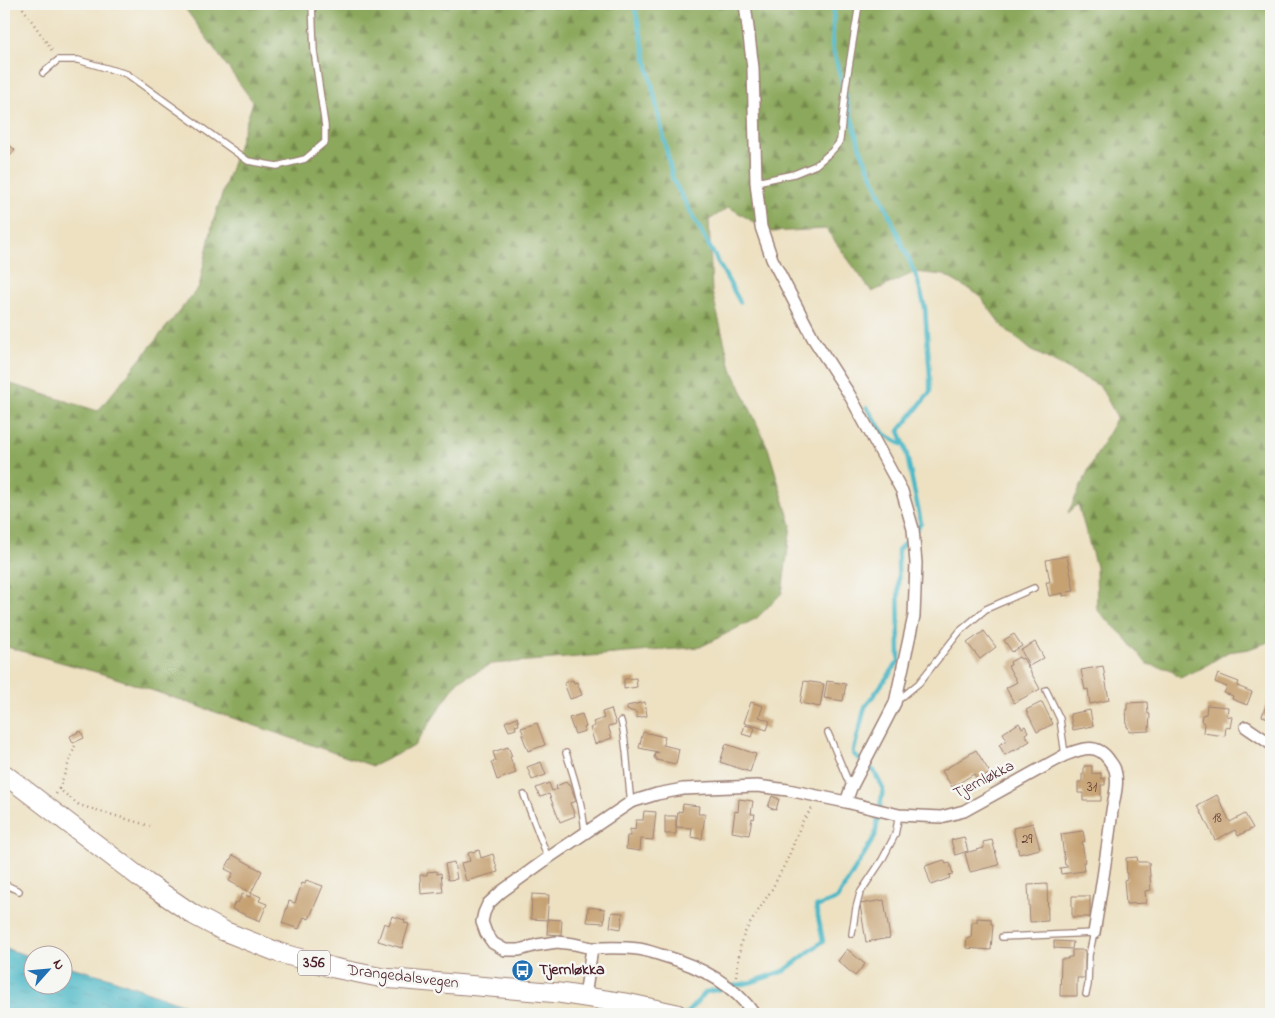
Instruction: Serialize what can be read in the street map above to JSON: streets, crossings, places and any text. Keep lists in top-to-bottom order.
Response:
{
  "streets": {
    "main road": ["356", "Drangedalsvegen"],
    "street": ["Tjernløkka"]
  },
  "places": {
    "bus stop": ["Tjernløkka"]
  },
  "house_numbers": ["31", "18", "29"],
  "north": "top right"
}
